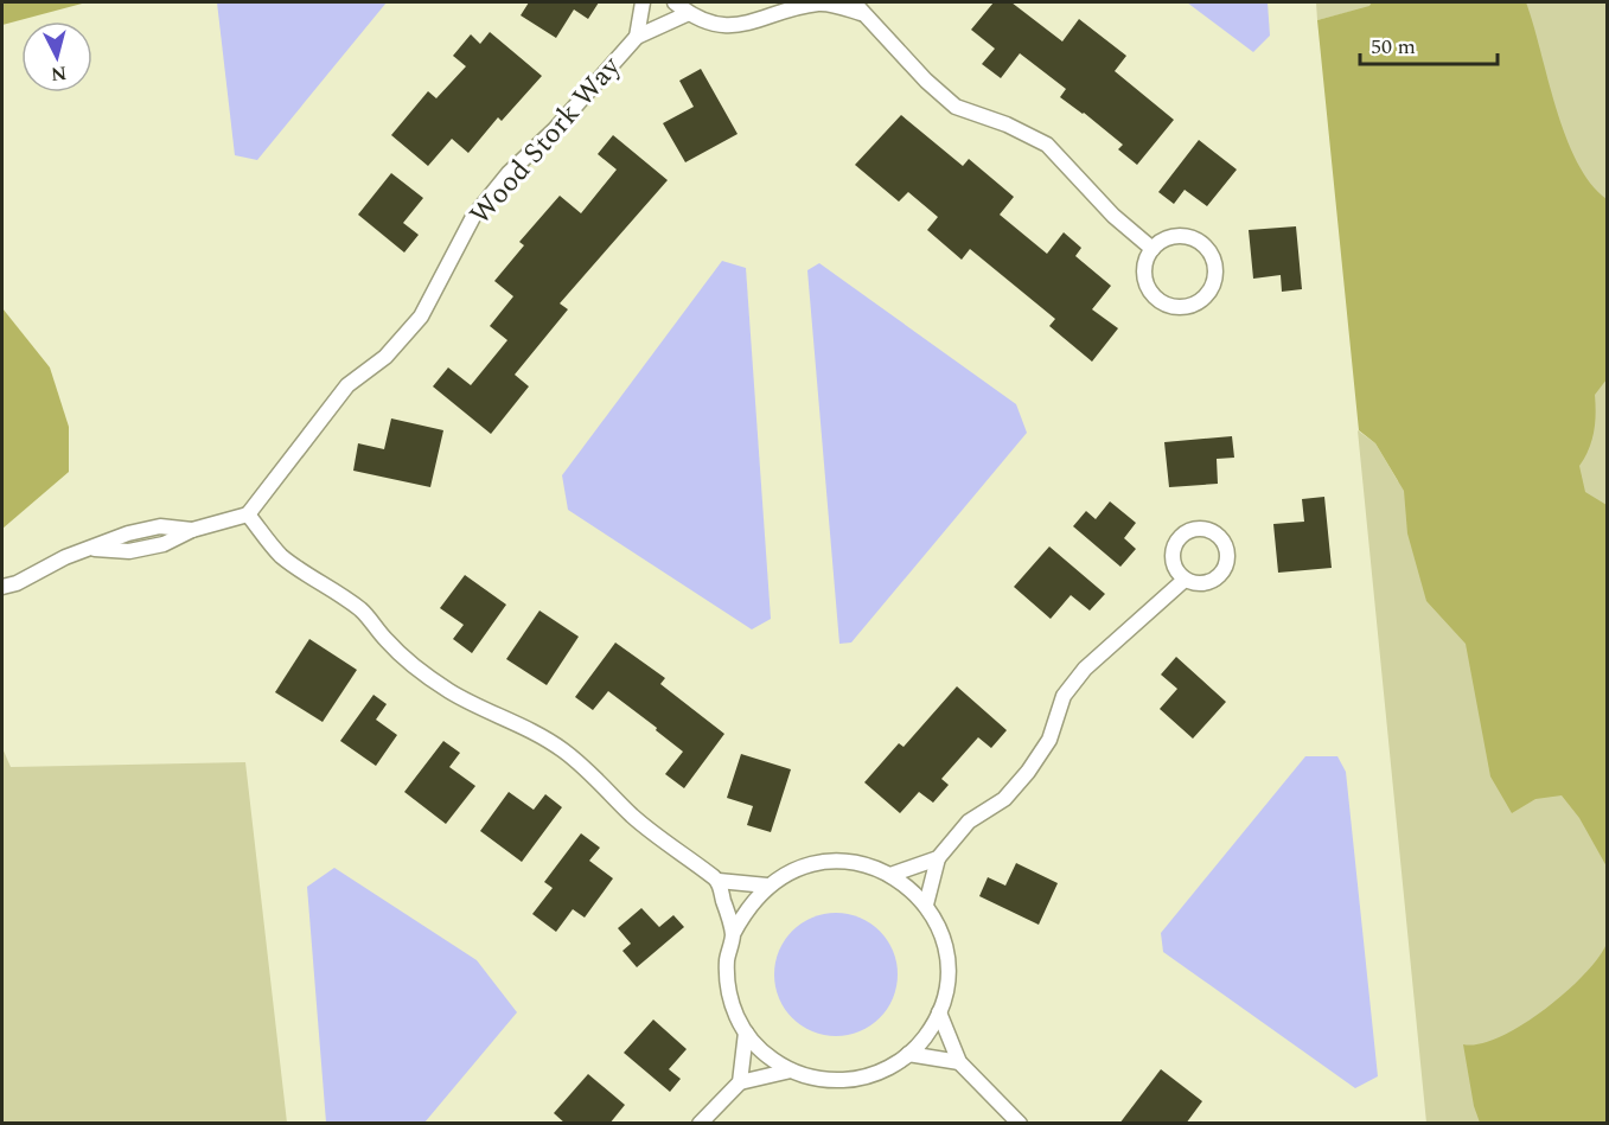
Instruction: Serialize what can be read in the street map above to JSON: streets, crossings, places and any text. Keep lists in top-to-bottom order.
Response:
{
  "streets": {
    "street": ["Wood Stork Way"]
  },
  "scale_bar": "50 m",
  "north": "bottom"
}
